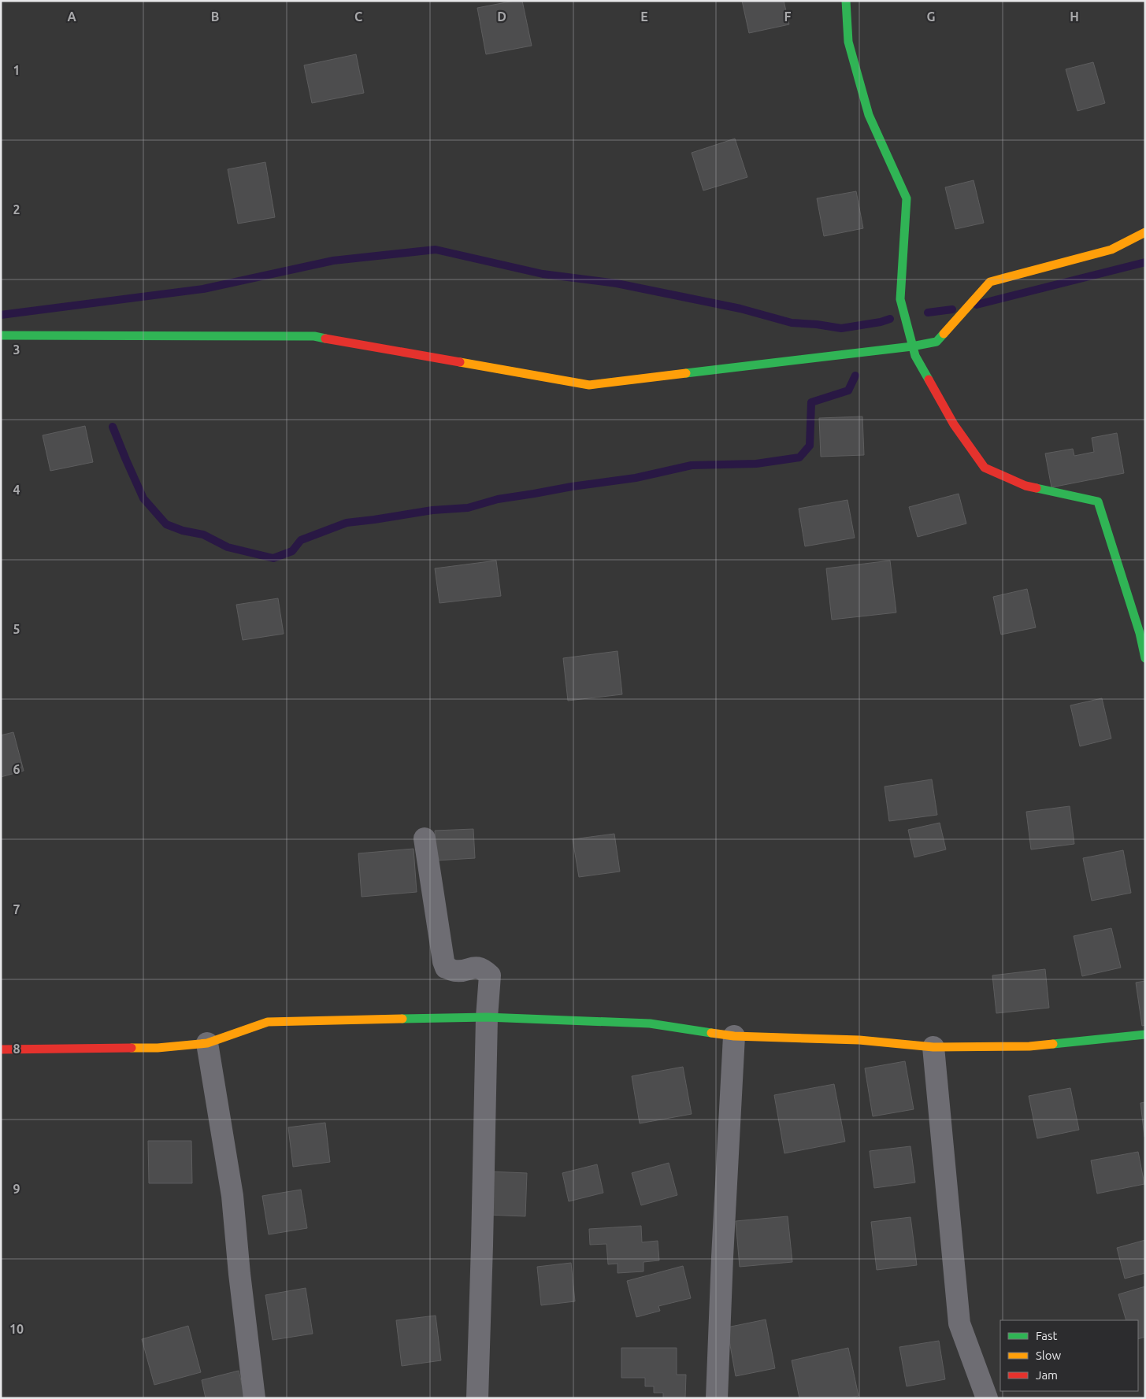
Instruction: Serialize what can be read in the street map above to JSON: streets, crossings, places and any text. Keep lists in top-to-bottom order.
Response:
{
  "legend": ["Fast", "Slow", "Jam"],
  "grid": {
    "columns": [
      "A",
      "B",
      "C",
      "D",
      "E",
      "F",
      "G",
      "H"
    ],
    "rows": [
      "1",
      "2",
      "3",
      "4",
      "5",
      "6",
      "7",
      "8",
      "9",
      "10"
    ]
  }
}
